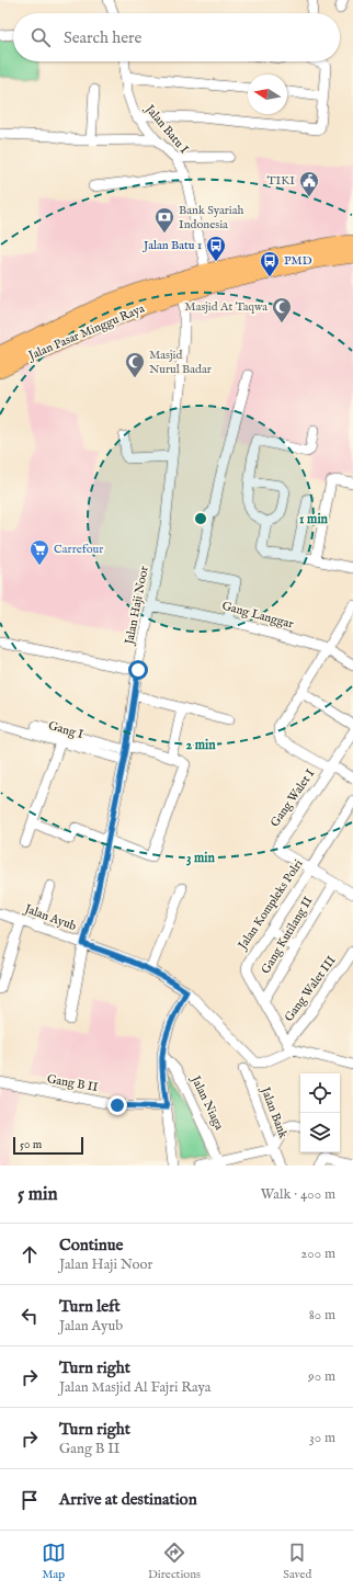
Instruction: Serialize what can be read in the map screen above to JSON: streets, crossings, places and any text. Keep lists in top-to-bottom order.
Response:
{
  "streets": {
    "main road": ["Jalan Pasar Minggu Raya"],
    "street": [
      "Jalan Batu I",
      "Jalan Haji Noor",
      "Gang Langgar",
      "Gang I",
      "Gang Walet I",
      "Jalan Kompleks Polri",
      "Jalan Ayub",
      "Gang Kutilang II",
      "Gang Walet III",
      "Gang B II",
      "Jalan Niaga",
      "Jalan Bank"
    ]
  },
  "crossings": [
    ["Jalan Batu I", "Jalan Pasar Minggu Raya"],
    ["Jalan Pasar Minggu Raya", "Jalan Haji Noor"],
    ["Jalan Haji Noor", "Gang Langgar"],
    ["Jalan Haji Noor", "Gang I"],
    ["Jalan Haji Noor", "Jalan Ayub"],
    ["Gang Walet I", "Jalan Kompleks Polri"],
    ["Jalan Kompleks Polri", "Jalan Ayub"],
    ["Jalan Kompleks Polri", "Gang Kutilang II"],
    ["Jalan Kompleks Polri", "Gang Walet III"],
    ["Jalan Ayub", "Gang Walet III"]
  ],
  "places": {
    "public building": ["TIKI"],
    "bank": ["Bank Syariah Indonesia"],
    "bus stop": ["Jalan Batu 1", "PMD"],
    "mosque": ["Masjid At Taqwa", "Masjid Nurul Badar"],
    "supermarket": ["Carrefour"]
  },
  "scale_bar": "50 m",
  "north": "left",
  "page": {
    "search": "Search here",
    "scale": "50 m",
    "heading": ["5 min", "Walk · 400 m"],
    "list": [
      ["Continue", "Jalan Haji Noor", "200 m"],
      ["Turn left", "Jalan Ayub", "80 m"],
      ["Turn right", "Jalan Masjid Al Fajri Raya", "90 m"],
      ["Turn right", "Gang B II", "30 m"],
      "Arrive at destination"
    ],
    "nav": ["Map", "Directions", "Saved"]
  },
  "rings": ["1 min", "2 min", "3 min"]
}
